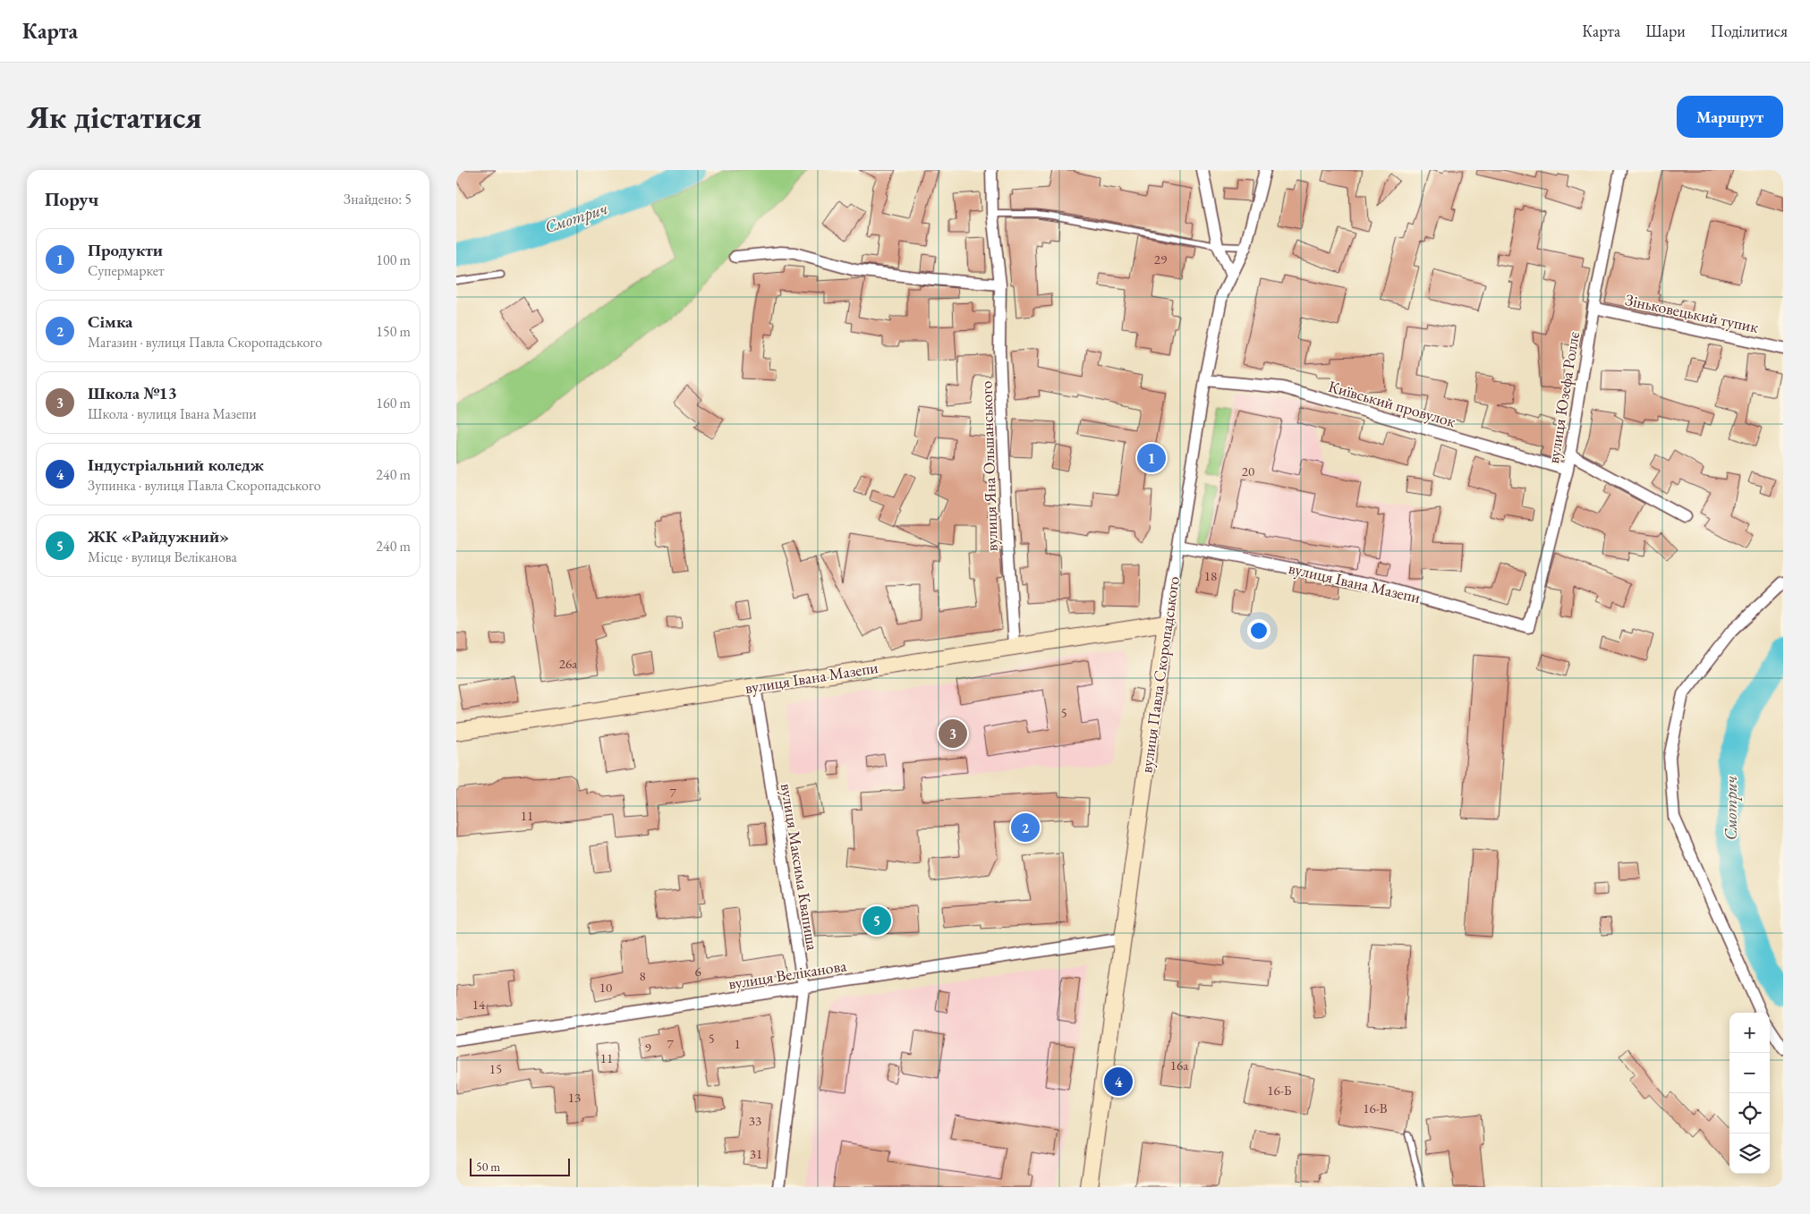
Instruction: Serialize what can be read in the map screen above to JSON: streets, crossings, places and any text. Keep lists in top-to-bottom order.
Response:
{
  "streets": {
    "street": [
      "Зіньковецький тупик",
      "вулиця Юзефа Роллє",
      "Київський провулок",
      "вулиця Яна Ольшанського",
      "вулиця Івана Мазепи",
      "вулиця Павла Скоропадського",
      "вулиця Максима Квапиша",
      "вулиця Веліканова"
    ]
  },
  "crossings": [
    ["Зіньковецький тупик", "вулиця Юзефа Роллє"],
    ["вулиця Юзефа Роллє", "Київський провулок"],
    ["вулиця Юзефа Роллє", "вулиця Івана Мазепи"],
    ["Київський провулок", "вулиця Павла Скоропадського"],
    ["вулиця Яна Ольшанського", "вулиця Івана Мазепи"],
    ["вулиця Івана Мазепи", "вулиця Павла Скоропадського"],
    ["вулиця Івана Мазепи", "вулиця Максима Квапиша"],
    ["вулиця Павла Скоропадського", "вулиця Веліканова"],
    ["вулиця Максима Квапиша", "вулиця Веліканова"]
  ],
  "water": ["Смотрич"],
  "house_numbers": [
    "29",
    "20",
    "18",
    "26а",
    "5",
    "7",
    "11",
    "6",
    "8",
    "10",
    "14",
    "5",
    "7",
    "1",
    "9",
    "11",
    "16а",
    "15",
    "16-Б",
    "13",
    "16-В",
    "33",
    "31"
  ],
  "scale_bar": "50 m",
  "page": {
    "header": "Карта",
    "nav": ["Карта", "Шари", "Поділитися"],
    "buttons": "Маршрут",
    "title": "Як дістатися",
    "heading": ["Поруч", "Знайдено: 5"],
    "list": [
      {
        "mark": "1",
        "name": "Продукти",
        "note": "Супермаркет",
        "value": "100 m"
      },
      {
        "mark": "2",
        "name": "Сімка",
        "note": "Магазин · вулиця Павла Скоропадського",
        "value": "150 m"
      },
      {
        "mark": "3",
        "name": "Школа №13",
        "note": "Школа · вулиця Івана Мазепи",
        "value": "160 m"
      },
      {
        "mark": "4",
        "name": "Індустріальний коледж",
        "note": "Зупинка · вулиця Павла Скоропадського",
        "value": "240 m"
      },
      {
        "mark": "5",
        "name": "ЖК «Райдужний»",
        "note": "Місце · вулиця Веліканова",
        "value": "240 m"
      }
    ],
    "pins": [
      "1",
      "3",
      "2",
      "5",
      "4"
    ],
    "map_buttons": ["+", "−"],
    "scale": "50 m"
  }
}
